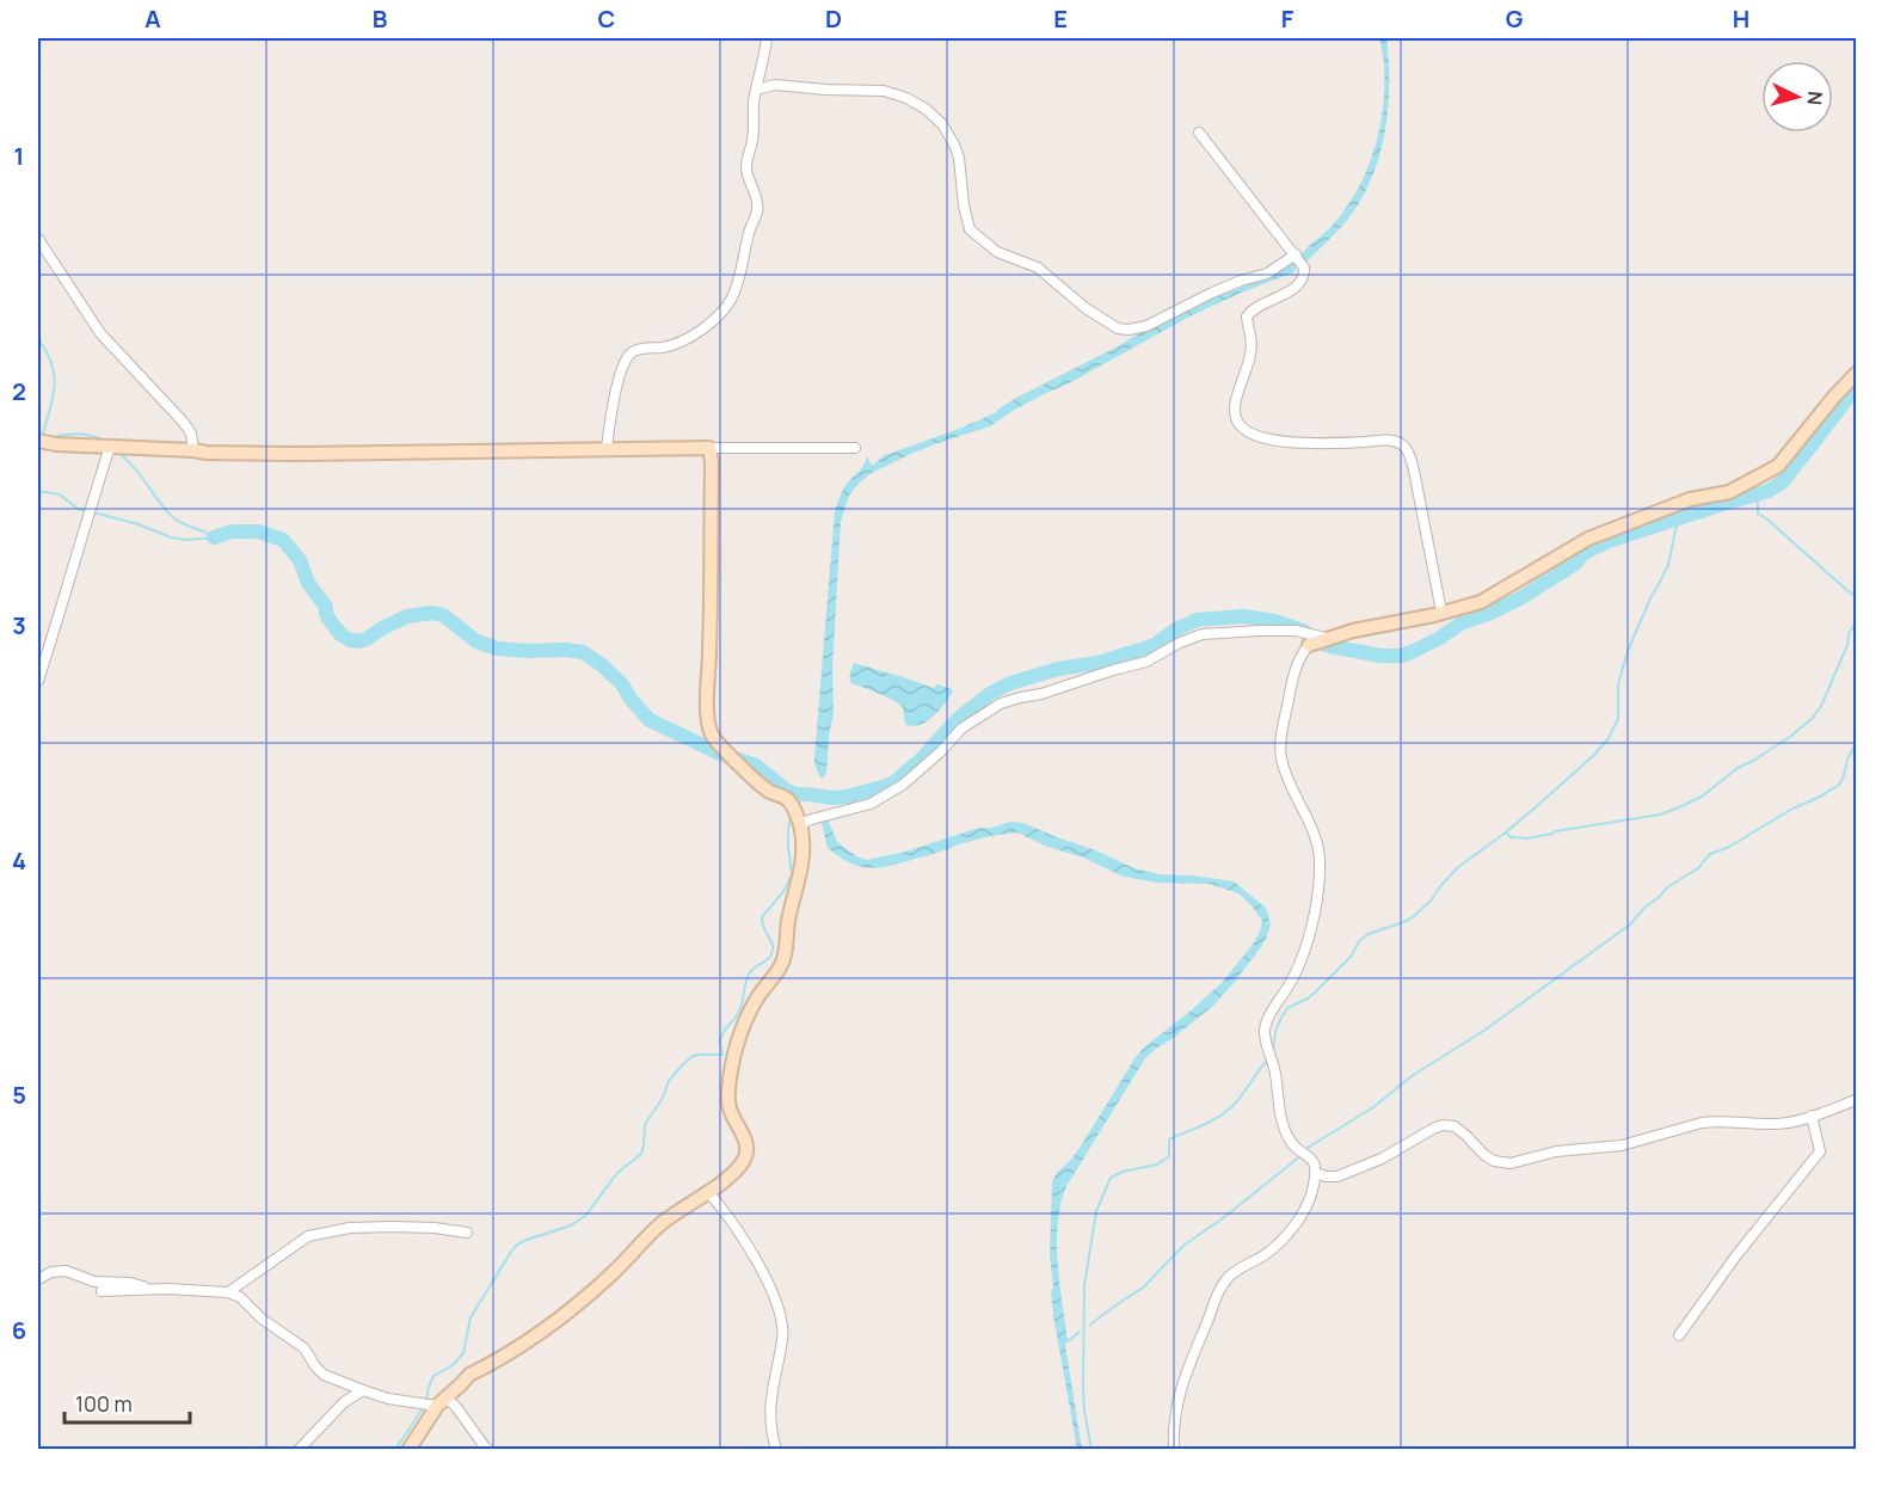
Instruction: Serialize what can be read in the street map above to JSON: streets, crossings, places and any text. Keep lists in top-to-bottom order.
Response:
{
  "scale_bar": "100 m",
  "north": "right",
  "grid": {
    "columns": [
      "A",
      "B",
      "C",
      "D",
      "E",
      "F",
      "G",
      "H"
    ],
    "rows": [
      "1",
      "2",
      "3",
      "4",
      "5",
      "6"
    ]
  }
}
